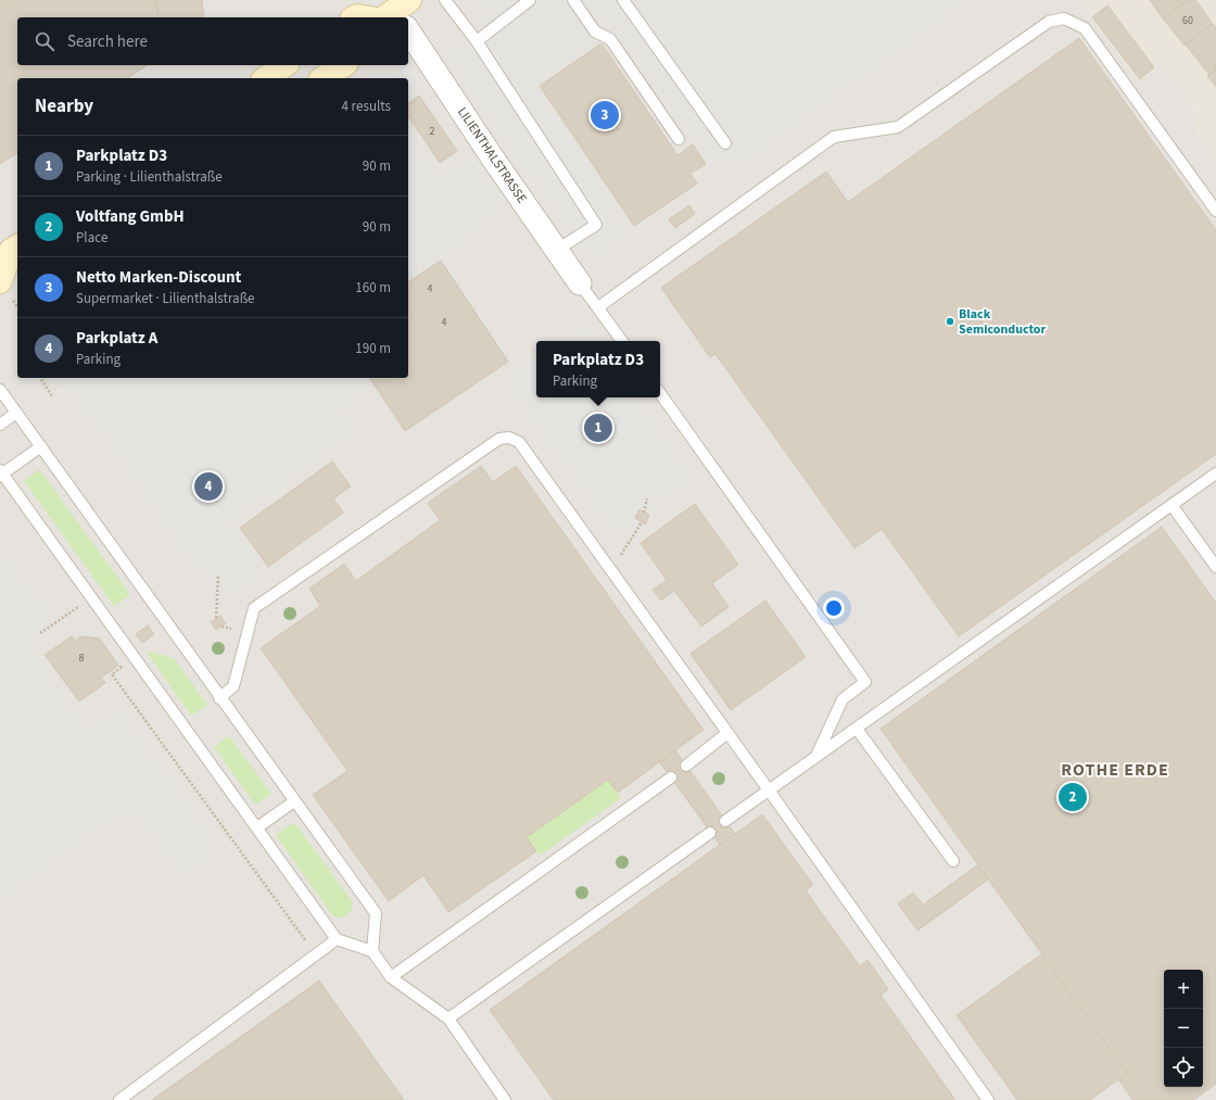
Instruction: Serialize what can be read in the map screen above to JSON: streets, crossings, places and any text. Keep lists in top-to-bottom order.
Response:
{
  "streets": {
    "street": ["LILIENTHALSTRASSE"]
  },
  "districts": ["ROTHE ERDE"],
  "places": ["Black Semiconductor"],
  "house_numbers": [
    "60",
    "2",
    "4",
    "4",
    "8"
  ],
  "page": {
    "search": "Search here",
    "heading": ["Nearby", "4 results"],
    "pins": [
      "3",
      "1",
      "4",
      "2"
    ],
    "list": [
      {
        "mark": "1",
        "name": "Parkplatz D3",
        "note": "Parking · Lilienthalstraße",
        "value": "90 m"
      },
      {
        "mark": "2",
        "name": "Voltfang GmbH",
        "note": "Place",
        "value": "90 m"
      },
      {
        "mark": "3",
        "name": "Netto Marken-Discount",
        "note": "Supermarket · Lilienthalstraße",
        "value": "160 m"
      },
      {
        "mark": "4",
        "name": "Parkplatz A",
        "note": "Parking",
        "value": "190 m"
      }
    ],
    "popup": ["Parkplatz D3", "Parking"],
    "map_buttons": ["+", "−"]
  }
}
